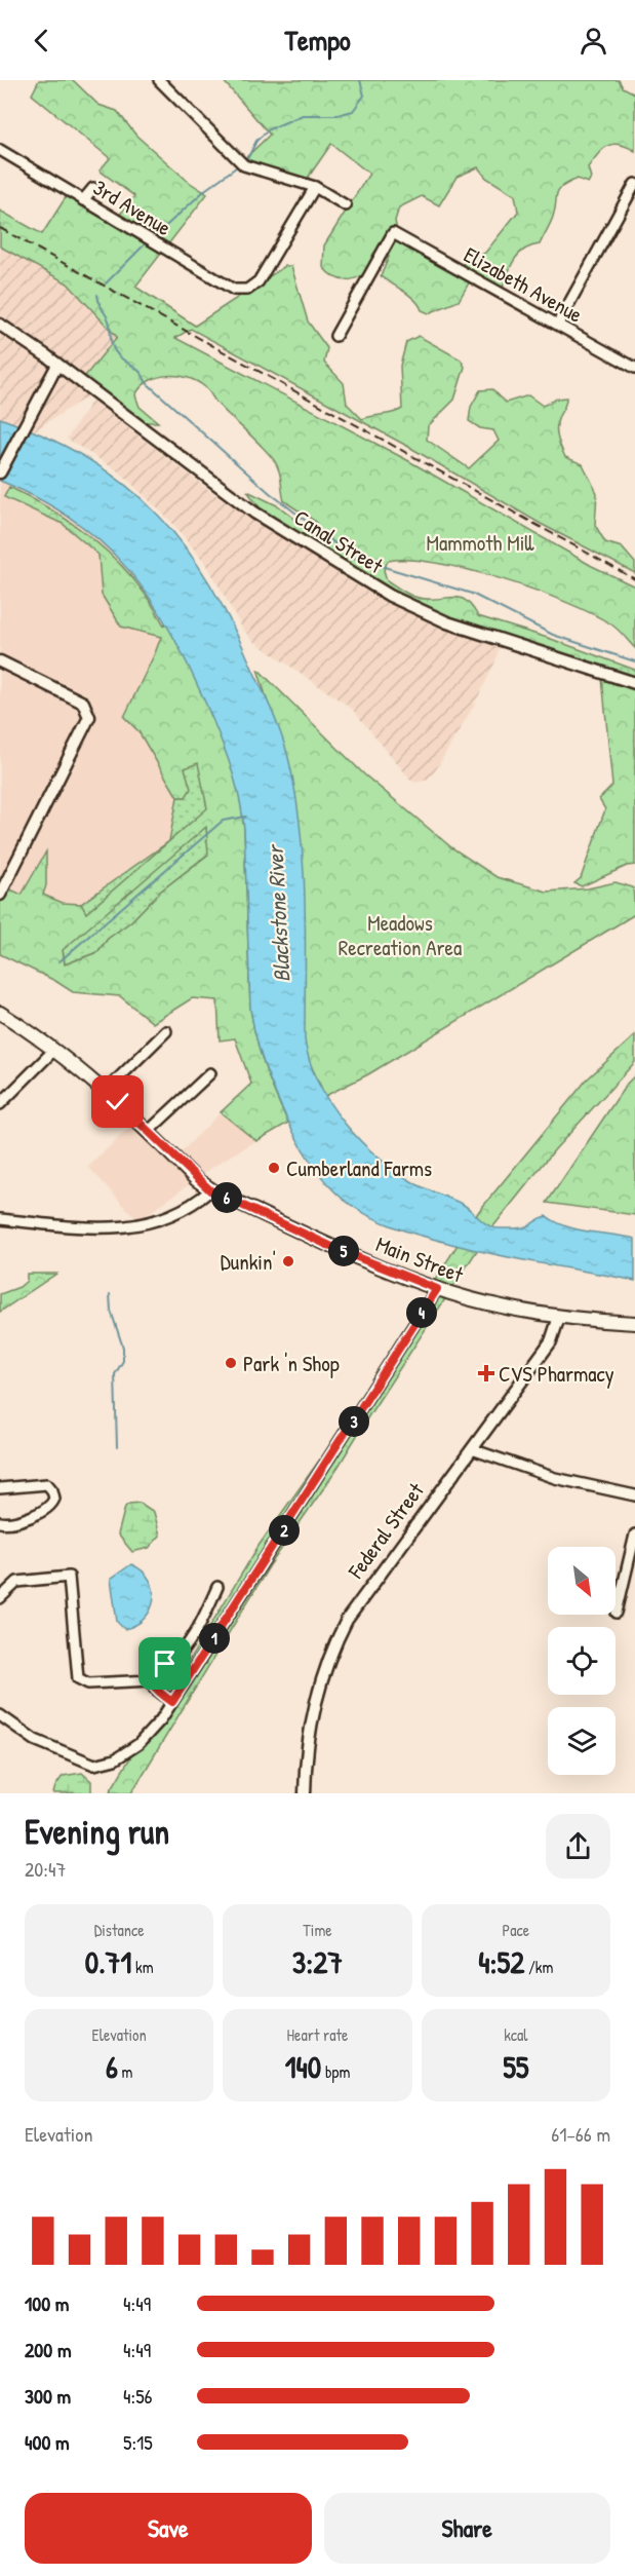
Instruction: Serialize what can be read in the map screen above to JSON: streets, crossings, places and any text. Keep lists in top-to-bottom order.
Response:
{
  "streets": {
    "main road": ["Main Street"],
    "street": [
      "3rd Avenue",
      "Elizabeth Avenue",
      "Canal Street",
      "Federal Street"
    ]
  },
  "crossings": [
    ["Main Street", "Federal Street"]
  ],
  "water": ["Blackstone River"],
  "parks": ["Mammoth Mill", "Meadows Recreation Area"],
  "places": {
    "other": ["Cumberland Farms", "Dunkin'", "Park 'n Shop"],
    "health": ["CVS Pharmacy"]
  },
  "north": "bottom right",
  "page": {
    "header": "Tempo",
    "pins": [
      "6",
      "5",
      "4",
      "3",
      "2",
      "1"
    ],
    "heading": ["Evening run", "20:47"],
    "stats": [
      ["Distance", "0.71 km"],
      ["Time", "3:27"],
      ["Pace", "4:52 /km"],
      ["Elevation", "6 m"],
      ["Heart rate", "140 bpm"],
      ["kcal", "55"]
    ],
    "chart": ["Elevation", "61–66 m"],
    "list": [
      {
        "name": "100 m",
        "note": "4:49"
      },
      {
        "name": "200 m",
        "note": "4:49"
      },
      {
        "name": "300 m",
        "note": "4:56"
      },
      {
        "name": "400 m",
        "note": "5:15"
      }
    ],
    "buttons": ["Save", "Share"]
  }
}
